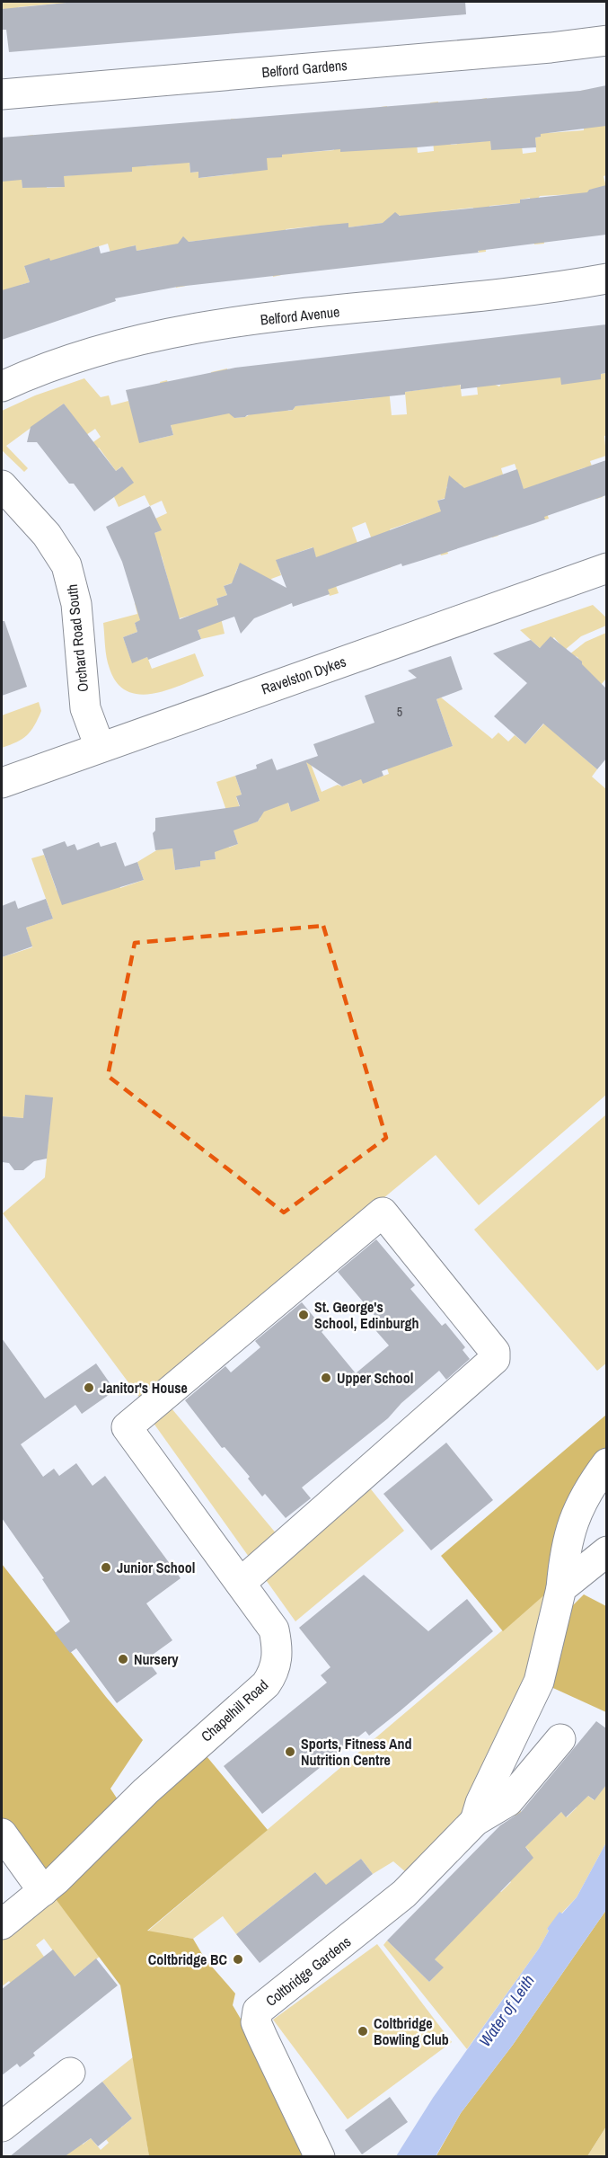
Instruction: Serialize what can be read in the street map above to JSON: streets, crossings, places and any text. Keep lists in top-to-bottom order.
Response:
{
  "streets": {
    "street": [
      "Belford Gardens",
      "Belford Avenue",
      "Orchard Road South",
      "Ravelston Dykes",
      "Chapelhill Road",
      "Coltbridge Gardens"
    ]
  },
  "crossings": [
    ["Orchard Road South", "Ravelston Dykes"]
  ],
  "water": ["Water of Leith"],
  "places": [
    "St. George's School, Edinburgh",
    "Upper School",
    "Janitor's House",
    "Junior School",
    "Nursery",
    "Sports, Fitness And Nutrition Centre",
    "Coltbridge BC",
    "Coltbridge Bowling Club"
  ],
  "house_numbers": ["5"]
}
